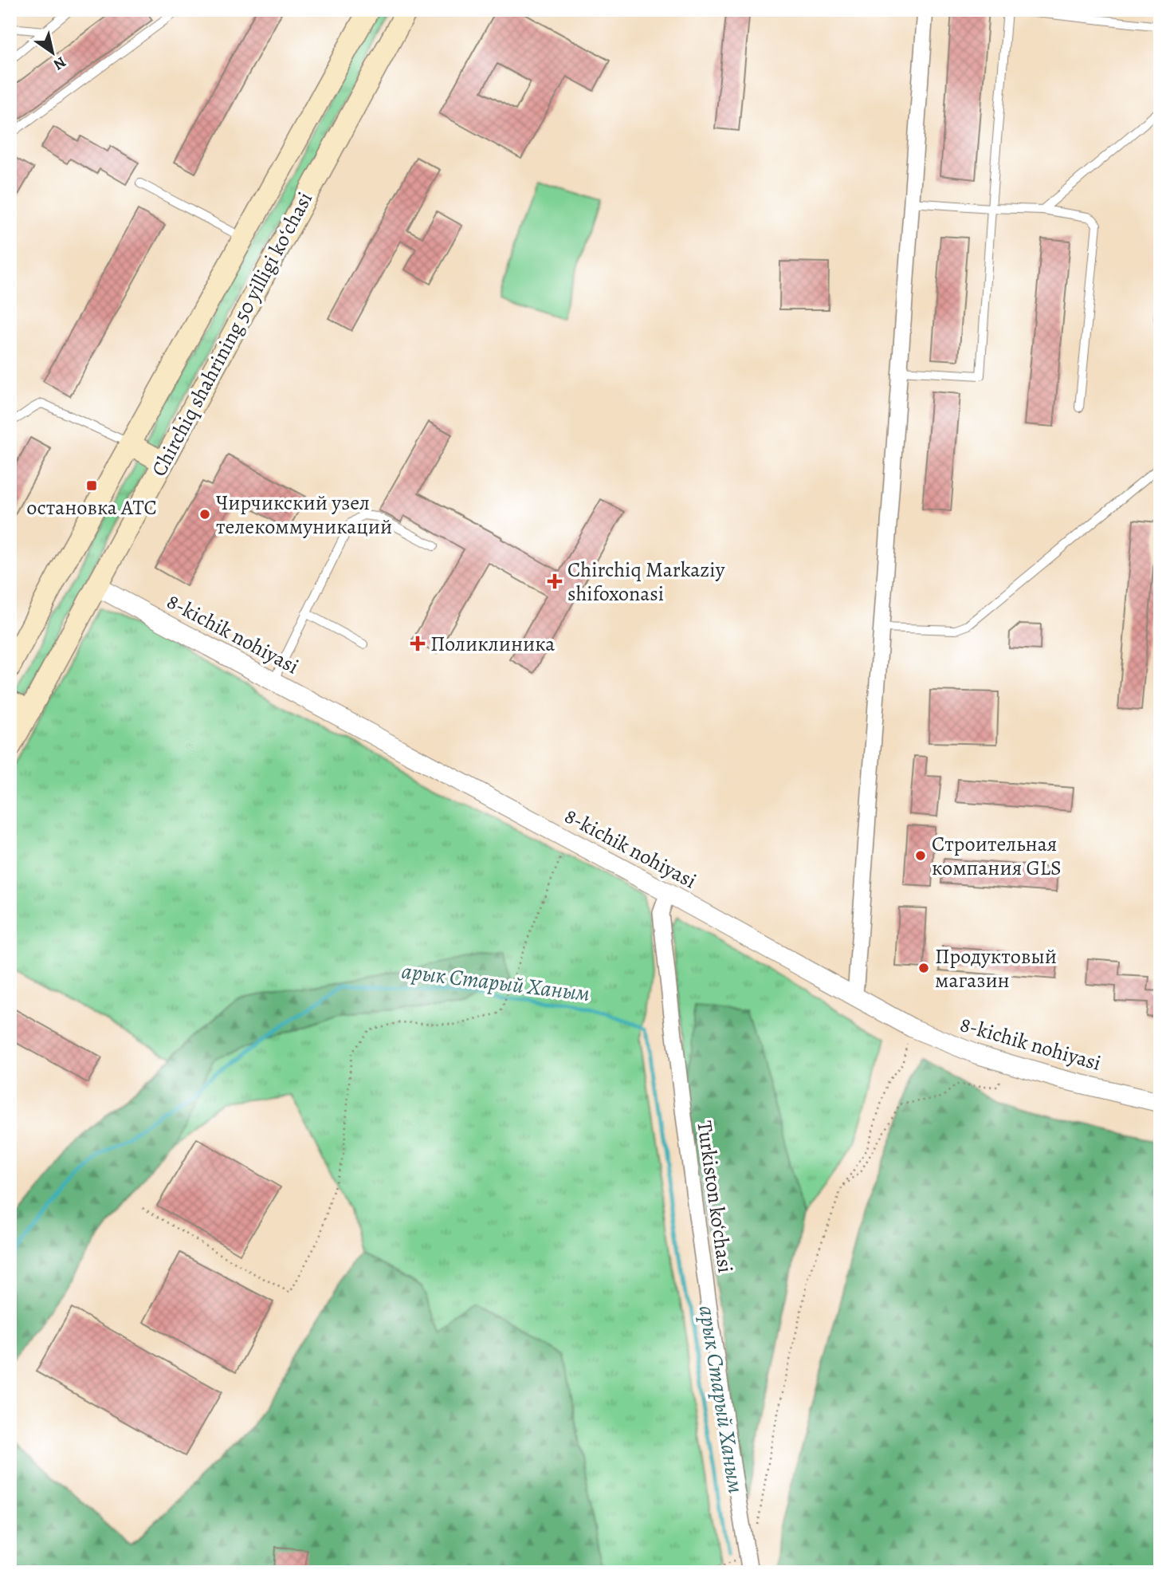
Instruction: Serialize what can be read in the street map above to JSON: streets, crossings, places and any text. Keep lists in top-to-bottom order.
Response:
{
  "streets": {
    "main road": ["Chirchiq shahrining 50 yilligi koʻchasi"],
    "street": ["8-kichik nohiyasi", "Turkiston ko‘chasi"]
  },
  "crossings": [
    ["Chirchiq shahrining 50 yilligi koʻchasi", "8-kichik nohiyasi"],
    ["8-kichik nohiyasi", "Turkiston ko‘chasi"]
  ],
  "water": ["арык Старый Ханым"],
  "places": {
    "transit": ["остановка АТС"],
    "other": ["Чирчикский узел телекоммуникаций", "Строительная компания GLS", "Продуктовый магазин"],
    "health": ["Chirchiq Markaziy shifoxonasi", "Поликлиника"]
  },
  "north": "bottom right"
}
